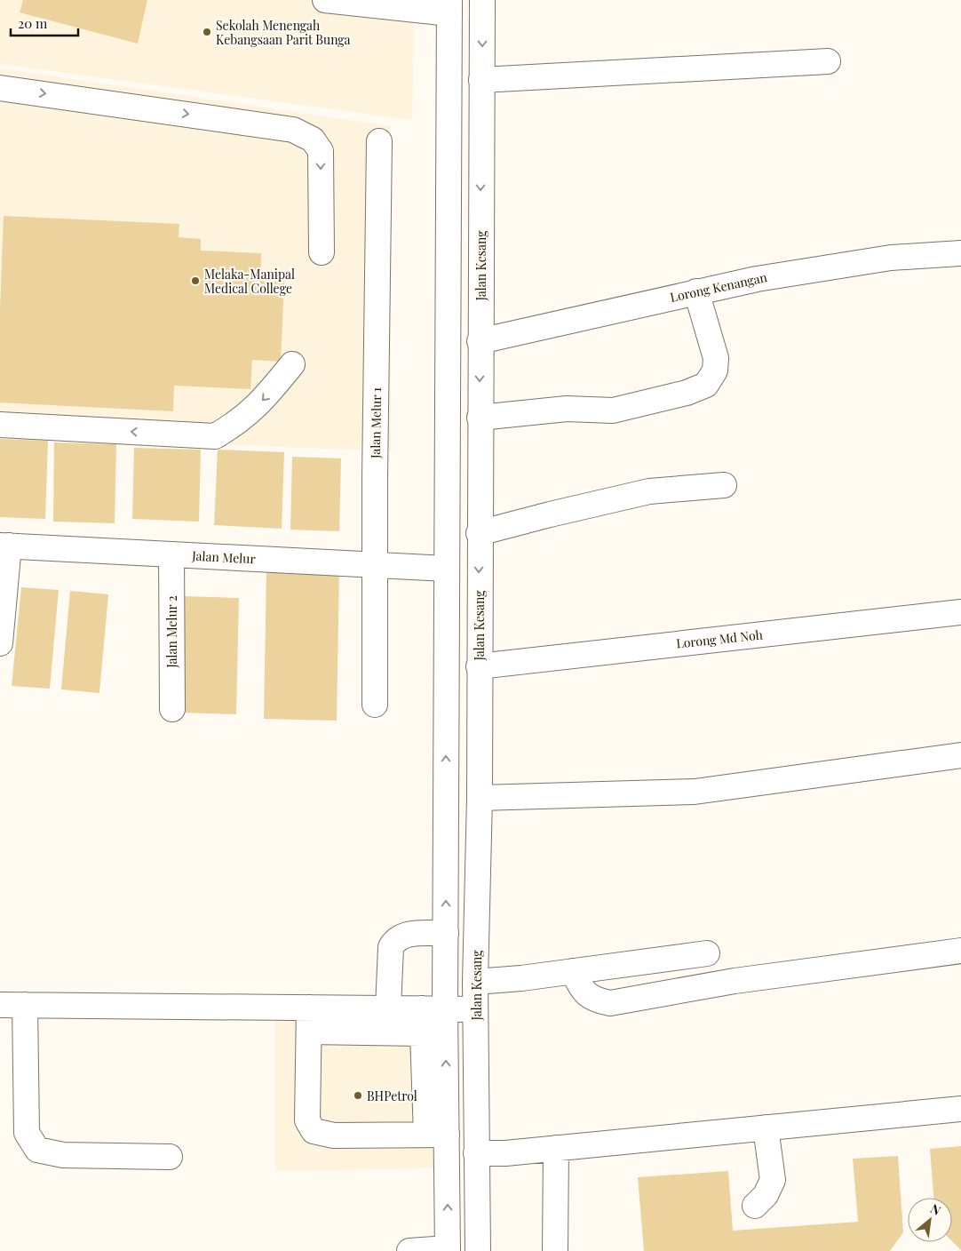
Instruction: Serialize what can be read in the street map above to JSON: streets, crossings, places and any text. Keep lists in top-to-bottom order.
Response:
{
  "streets": {
    "street": [
      "Jalan Kesang",
      "Lorong Kenangan",
      "Jalan Melur 1",
      "Jalan Melur",
      "Jalan Melur 2",
      "Lorong Md Noh"
    ]
  },
  "crossings": [
    ["Jalan Kesang", "Lorong Kenangan"],
    ["Jalan Kesang", "Lorong Md Noh"],
    ["Jalan Melur 1", "Jalan Melur"],
    ["Jalan Melur", "Jalan Melur 2"]
  ],
  "places": ["Sekolah Menengah Kebangsaan Parit Bunga", "Melaka-Manipal Medical College", "BHPetrol"],
  "scale_bar": "20 m",
  "north": "top right"
}
